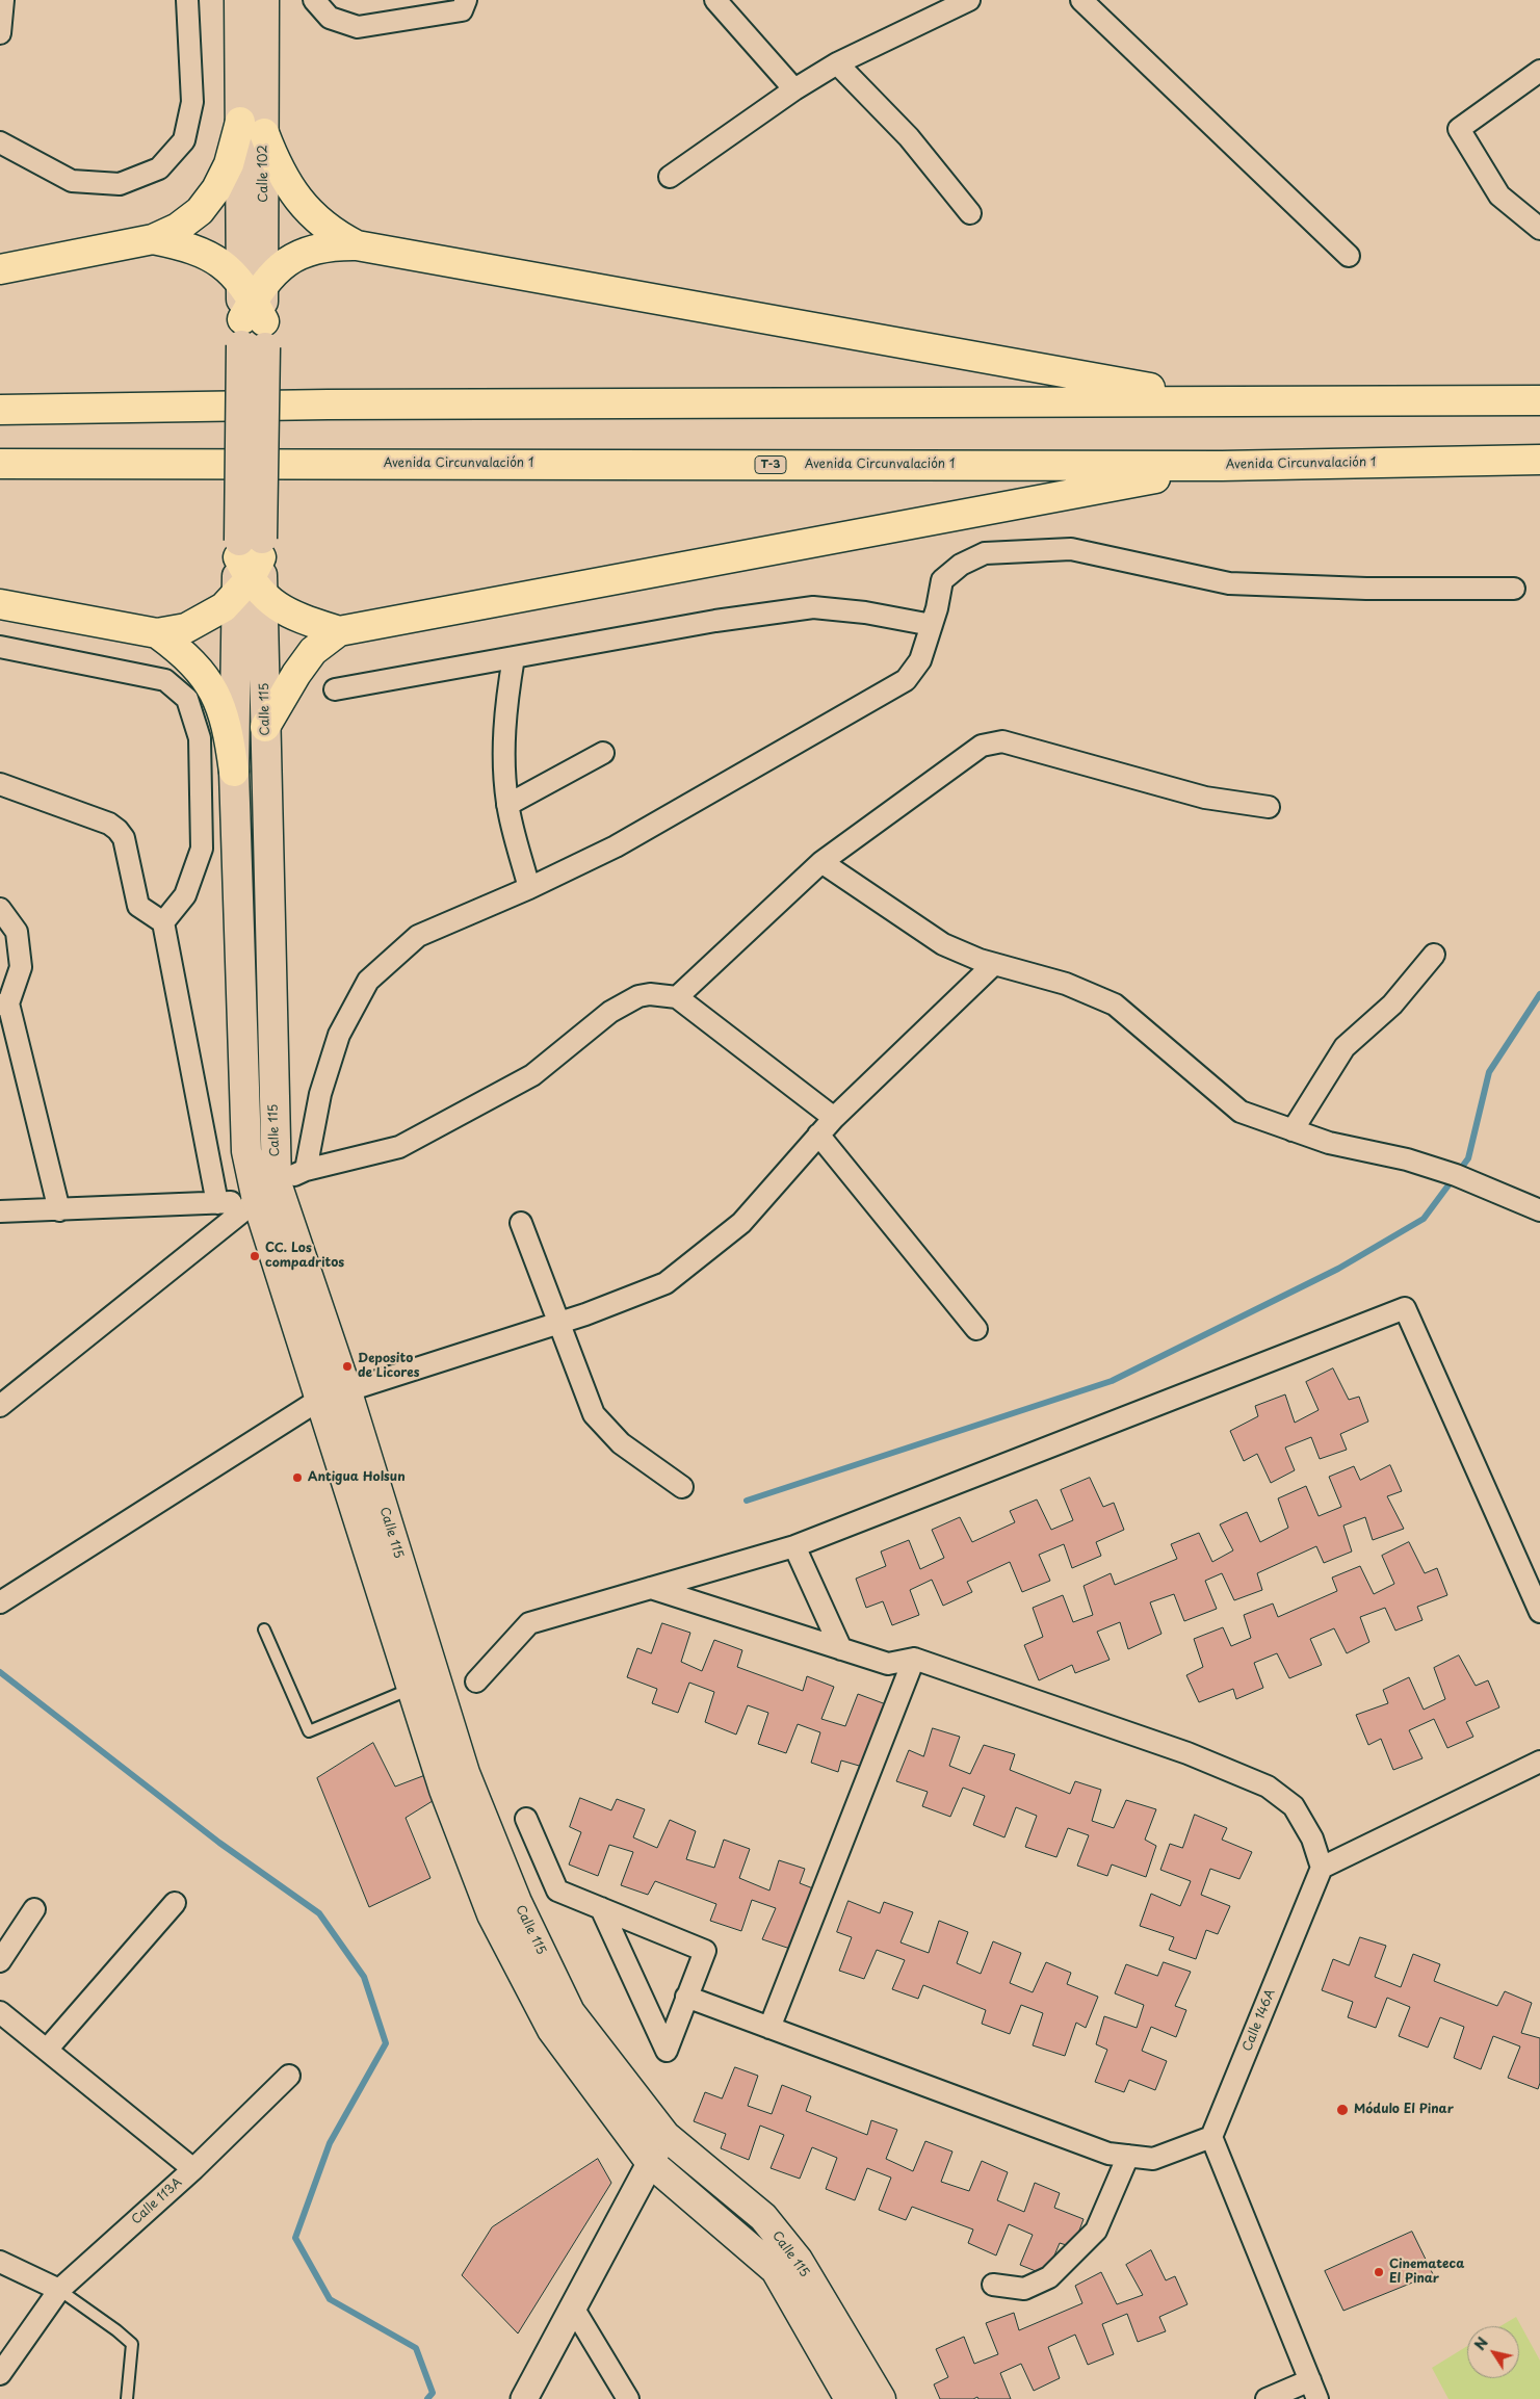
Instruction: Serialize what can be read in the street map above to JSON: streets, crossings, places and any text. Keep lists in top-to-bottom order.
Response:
{
  "streets": {
    "main road": [
      "Calle 102",
      "Avenida Circunvalación 1",
      "T-3",
      "Calle 115"
    ],
    "street": ["Calle 146A", "Calle 113A"]
  },
  "crossings": [
    ["Calle 102", "Calle 115"]
  ],
  "places": [
    "CC. Los compadritos",
    "Deposito de Licores",
    "Antigua Holsun",
    "Módulo El Pinar",
    "Cinemateca El Pinar"
  ],
  "north": "top left"
}
